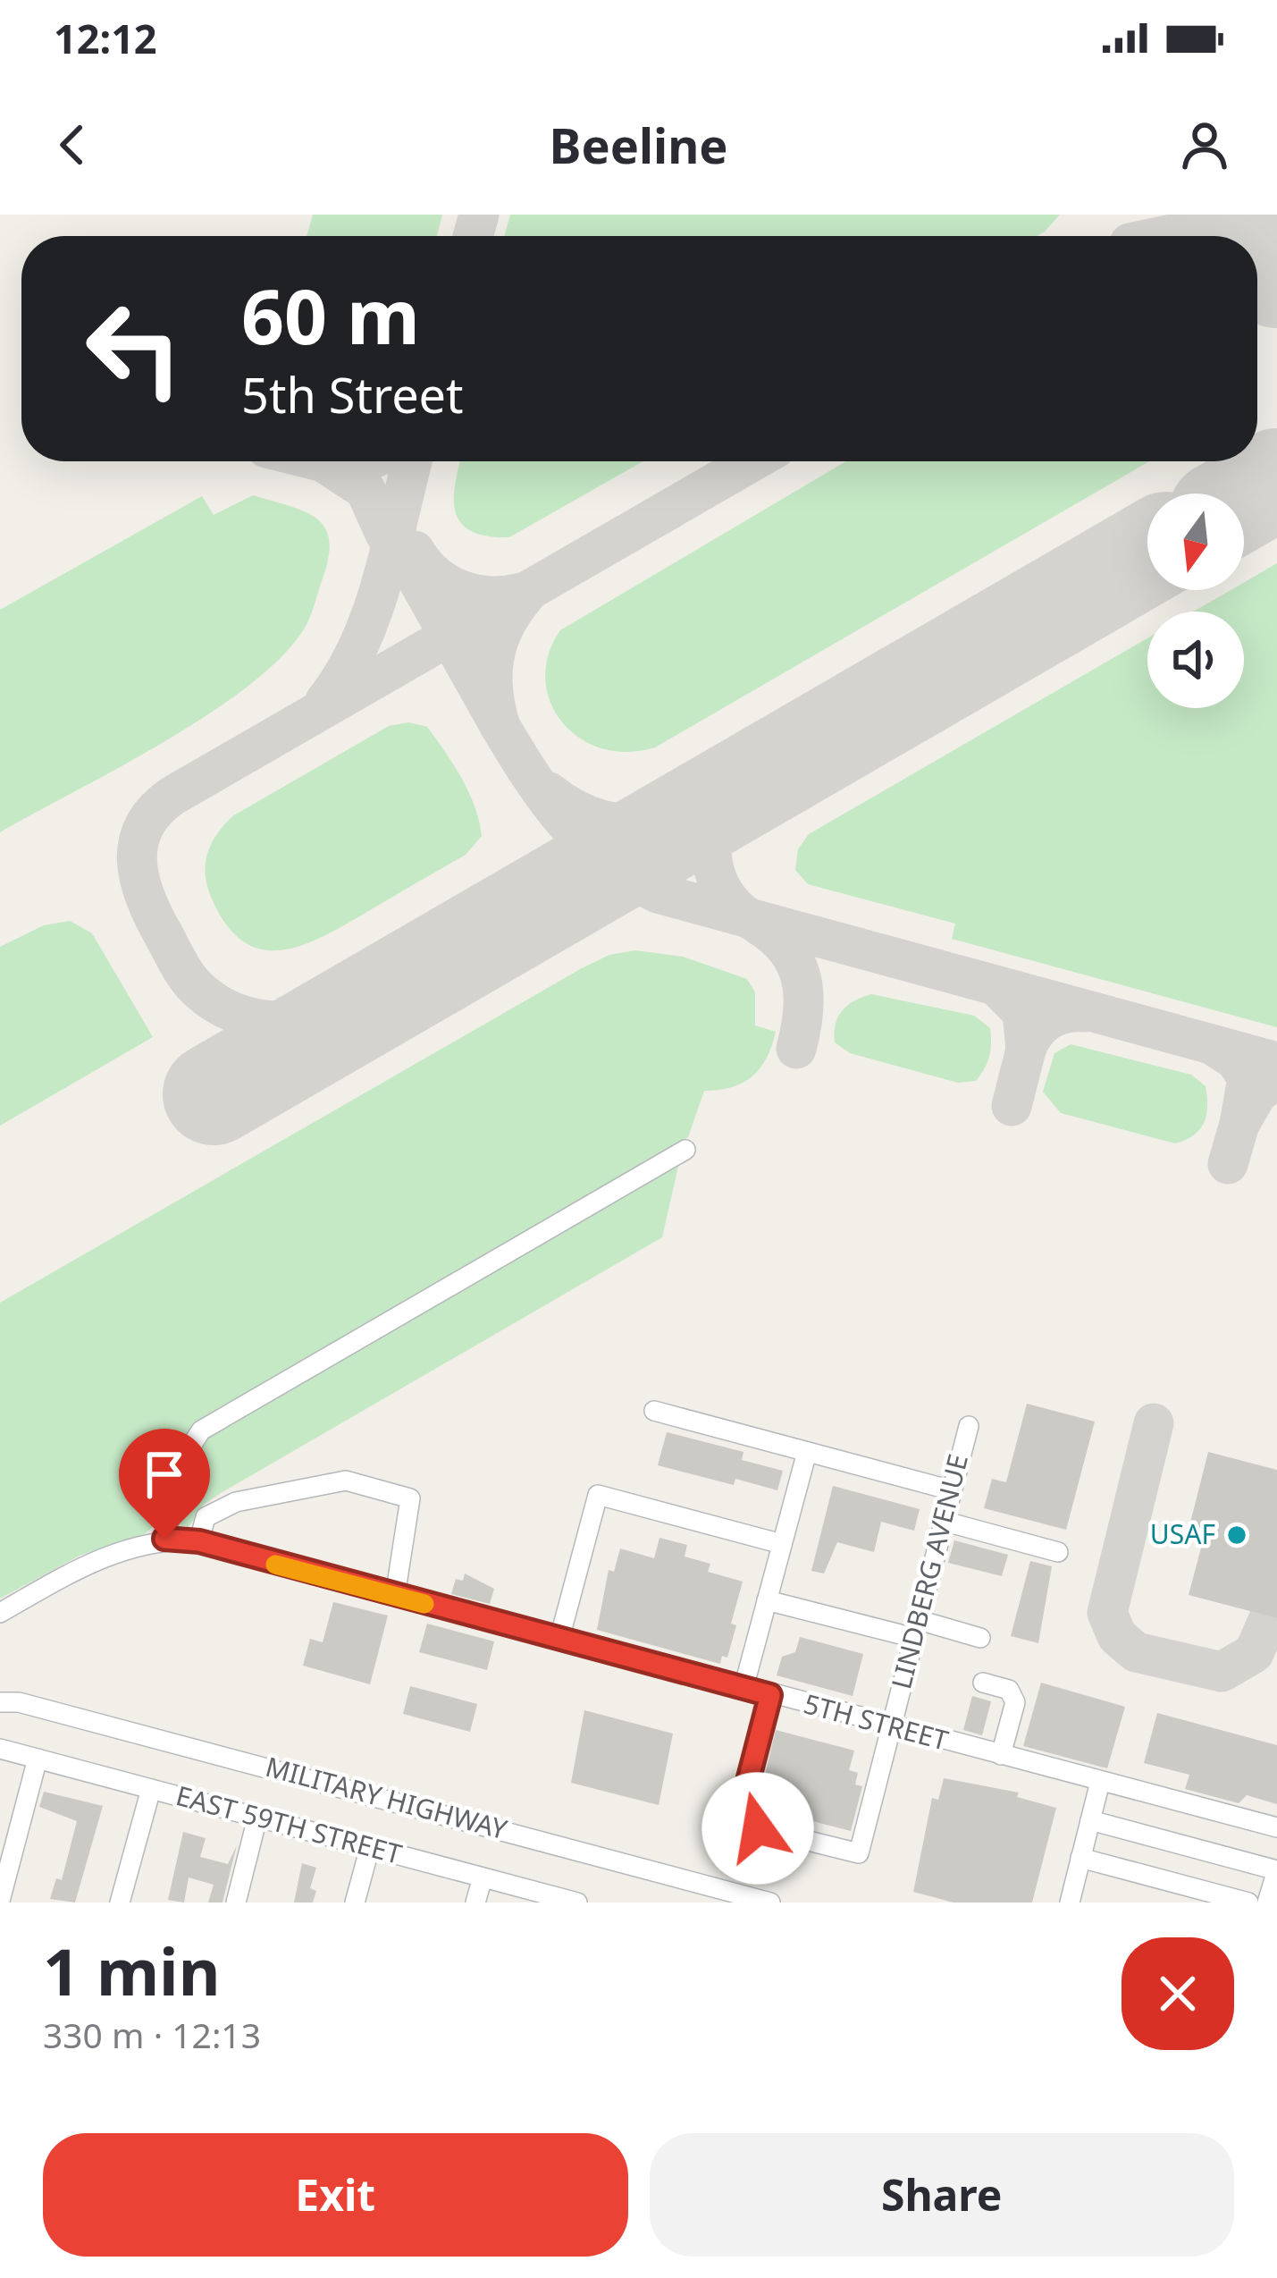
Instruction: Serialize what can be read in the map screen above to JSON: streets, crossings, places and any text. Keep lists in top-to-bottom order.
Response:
{
  "streets": {
    "street": [
      "LINDBERG AVENUE",
      "5TH STREET",
      "MILITARY HIGHWAY",
      "EAST 59TH STREET"
    ]
  },
  "crossings": [
    ["LINDBERG AVENUE", "5TH STREET"]
  ],
  "places": ["USAF"],
  "north": "bottom",
  "page": {
    "status": "12:12",
    "header": "Beeline",
    "turn": ["60 m", "5th Street"],
    "heading": ["1 min", "330 m · 12:13"],
    "buttons": ["Exit", "Share"]
  }
}
